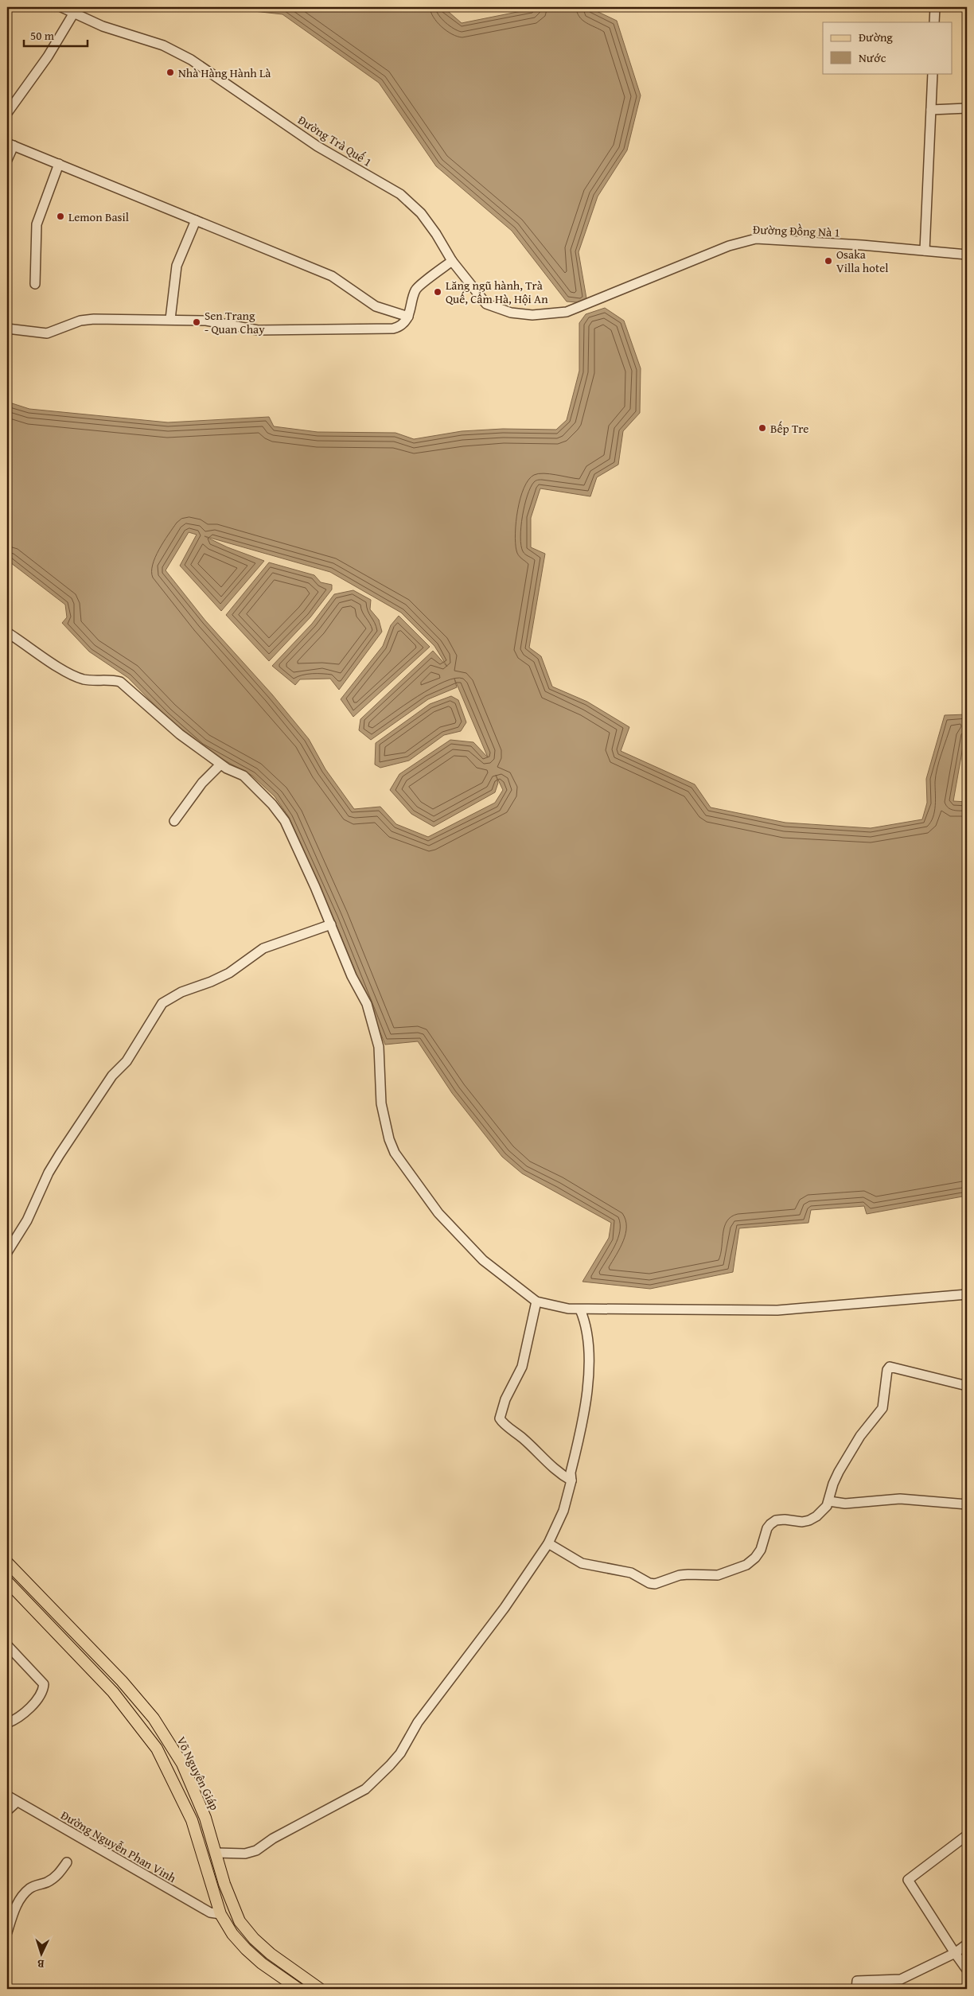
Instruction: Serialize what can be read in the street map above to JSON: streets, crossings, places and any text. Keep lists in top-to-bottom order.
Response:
{
  "streets": {
    "main road": ["Võ Nguyên Giáp"],
    "street": ["Đường Trà Quế 1", "Đường Đồng Nà 1", "Đường Nguyễn Phan Vinh"]
  },
  "crossings": [
    ["Đường Trà Quế 1", "Đường Đồng Nà 1"]
  ],
  "places": [
    "Nhà Hàng Hành Là",
    "Lemon Basil",
    "Osaka Villa hotel",
    "Lăng ngũ hành, Trà Quế, Cẩm Hà, Hội An",
    "Sen Trang - Quan Chay",
    "Bếp Tre"
  ],
  "legend": ["Đường", "Nước"],
  "scale_bar": "50 m",
  "north": "bottom"
}
